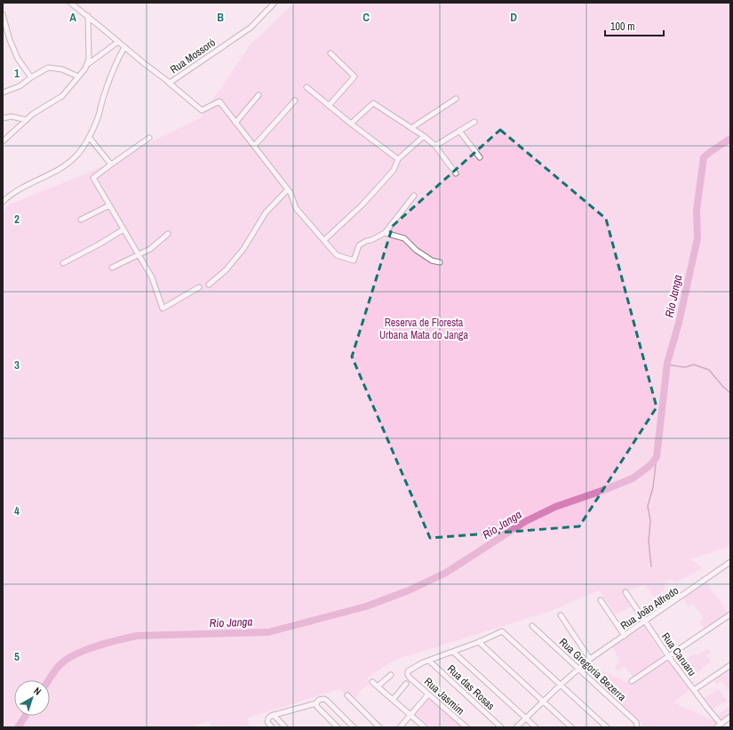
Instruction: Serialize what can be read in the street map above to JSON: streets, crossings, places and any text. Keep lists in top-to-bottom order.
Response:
{
  "streets": {
    "street": [
      "Rua Mossoró",
      "Rua João Alfredo",
      "Rua Caruaru",
      "Rua Gregoria Bezerra",
      "Rua das Rosas",
      "Rua Jasmim"
    ]
  },
  "crossings": [
    ["Rua João Alfredo", "Rua Caruaru"],
    ["Rua João Alfredo", "Rua Gregoria Bezerra"],
    ["Rua das Rosas", "Rua Jasmim"]
  ],
  "water": ["Rio Janga"],
  "parks": ["Reserva de Floresta Urbana Mata do Janga"],
  "scale_bar": "100 m",
  "north": "top right",
  "grid": {
    "columns": [
      "A",
      "B",
      "C",
      "D"
    ],
    "rows": [
      "1",
      "2",
      "3",
      "4",
      "5"
    ]
  }
}
